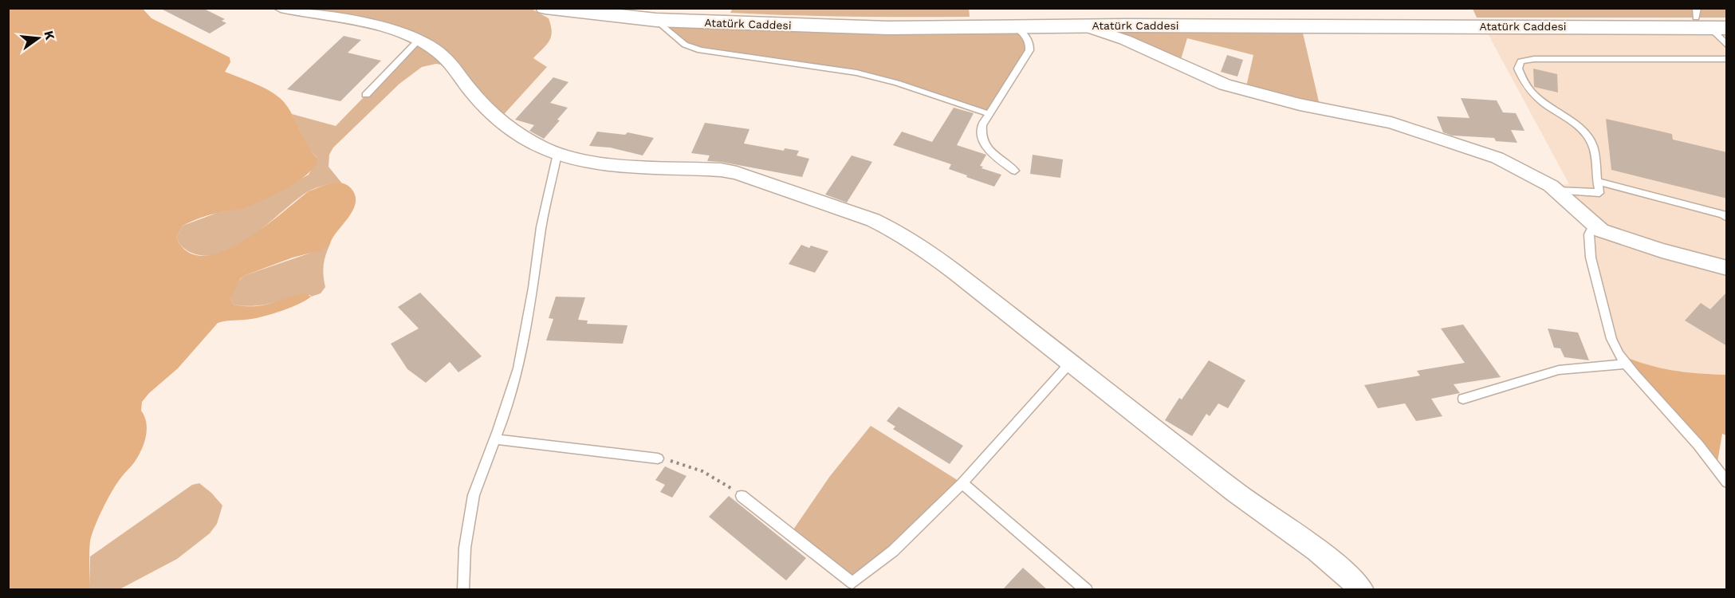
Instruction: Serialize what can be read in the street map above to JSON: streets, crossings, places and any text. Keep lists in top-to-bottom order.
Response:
{
  "streets": {
    "highway": ["Atatürk Caddesi"]
  },
  "north": "right"
}
